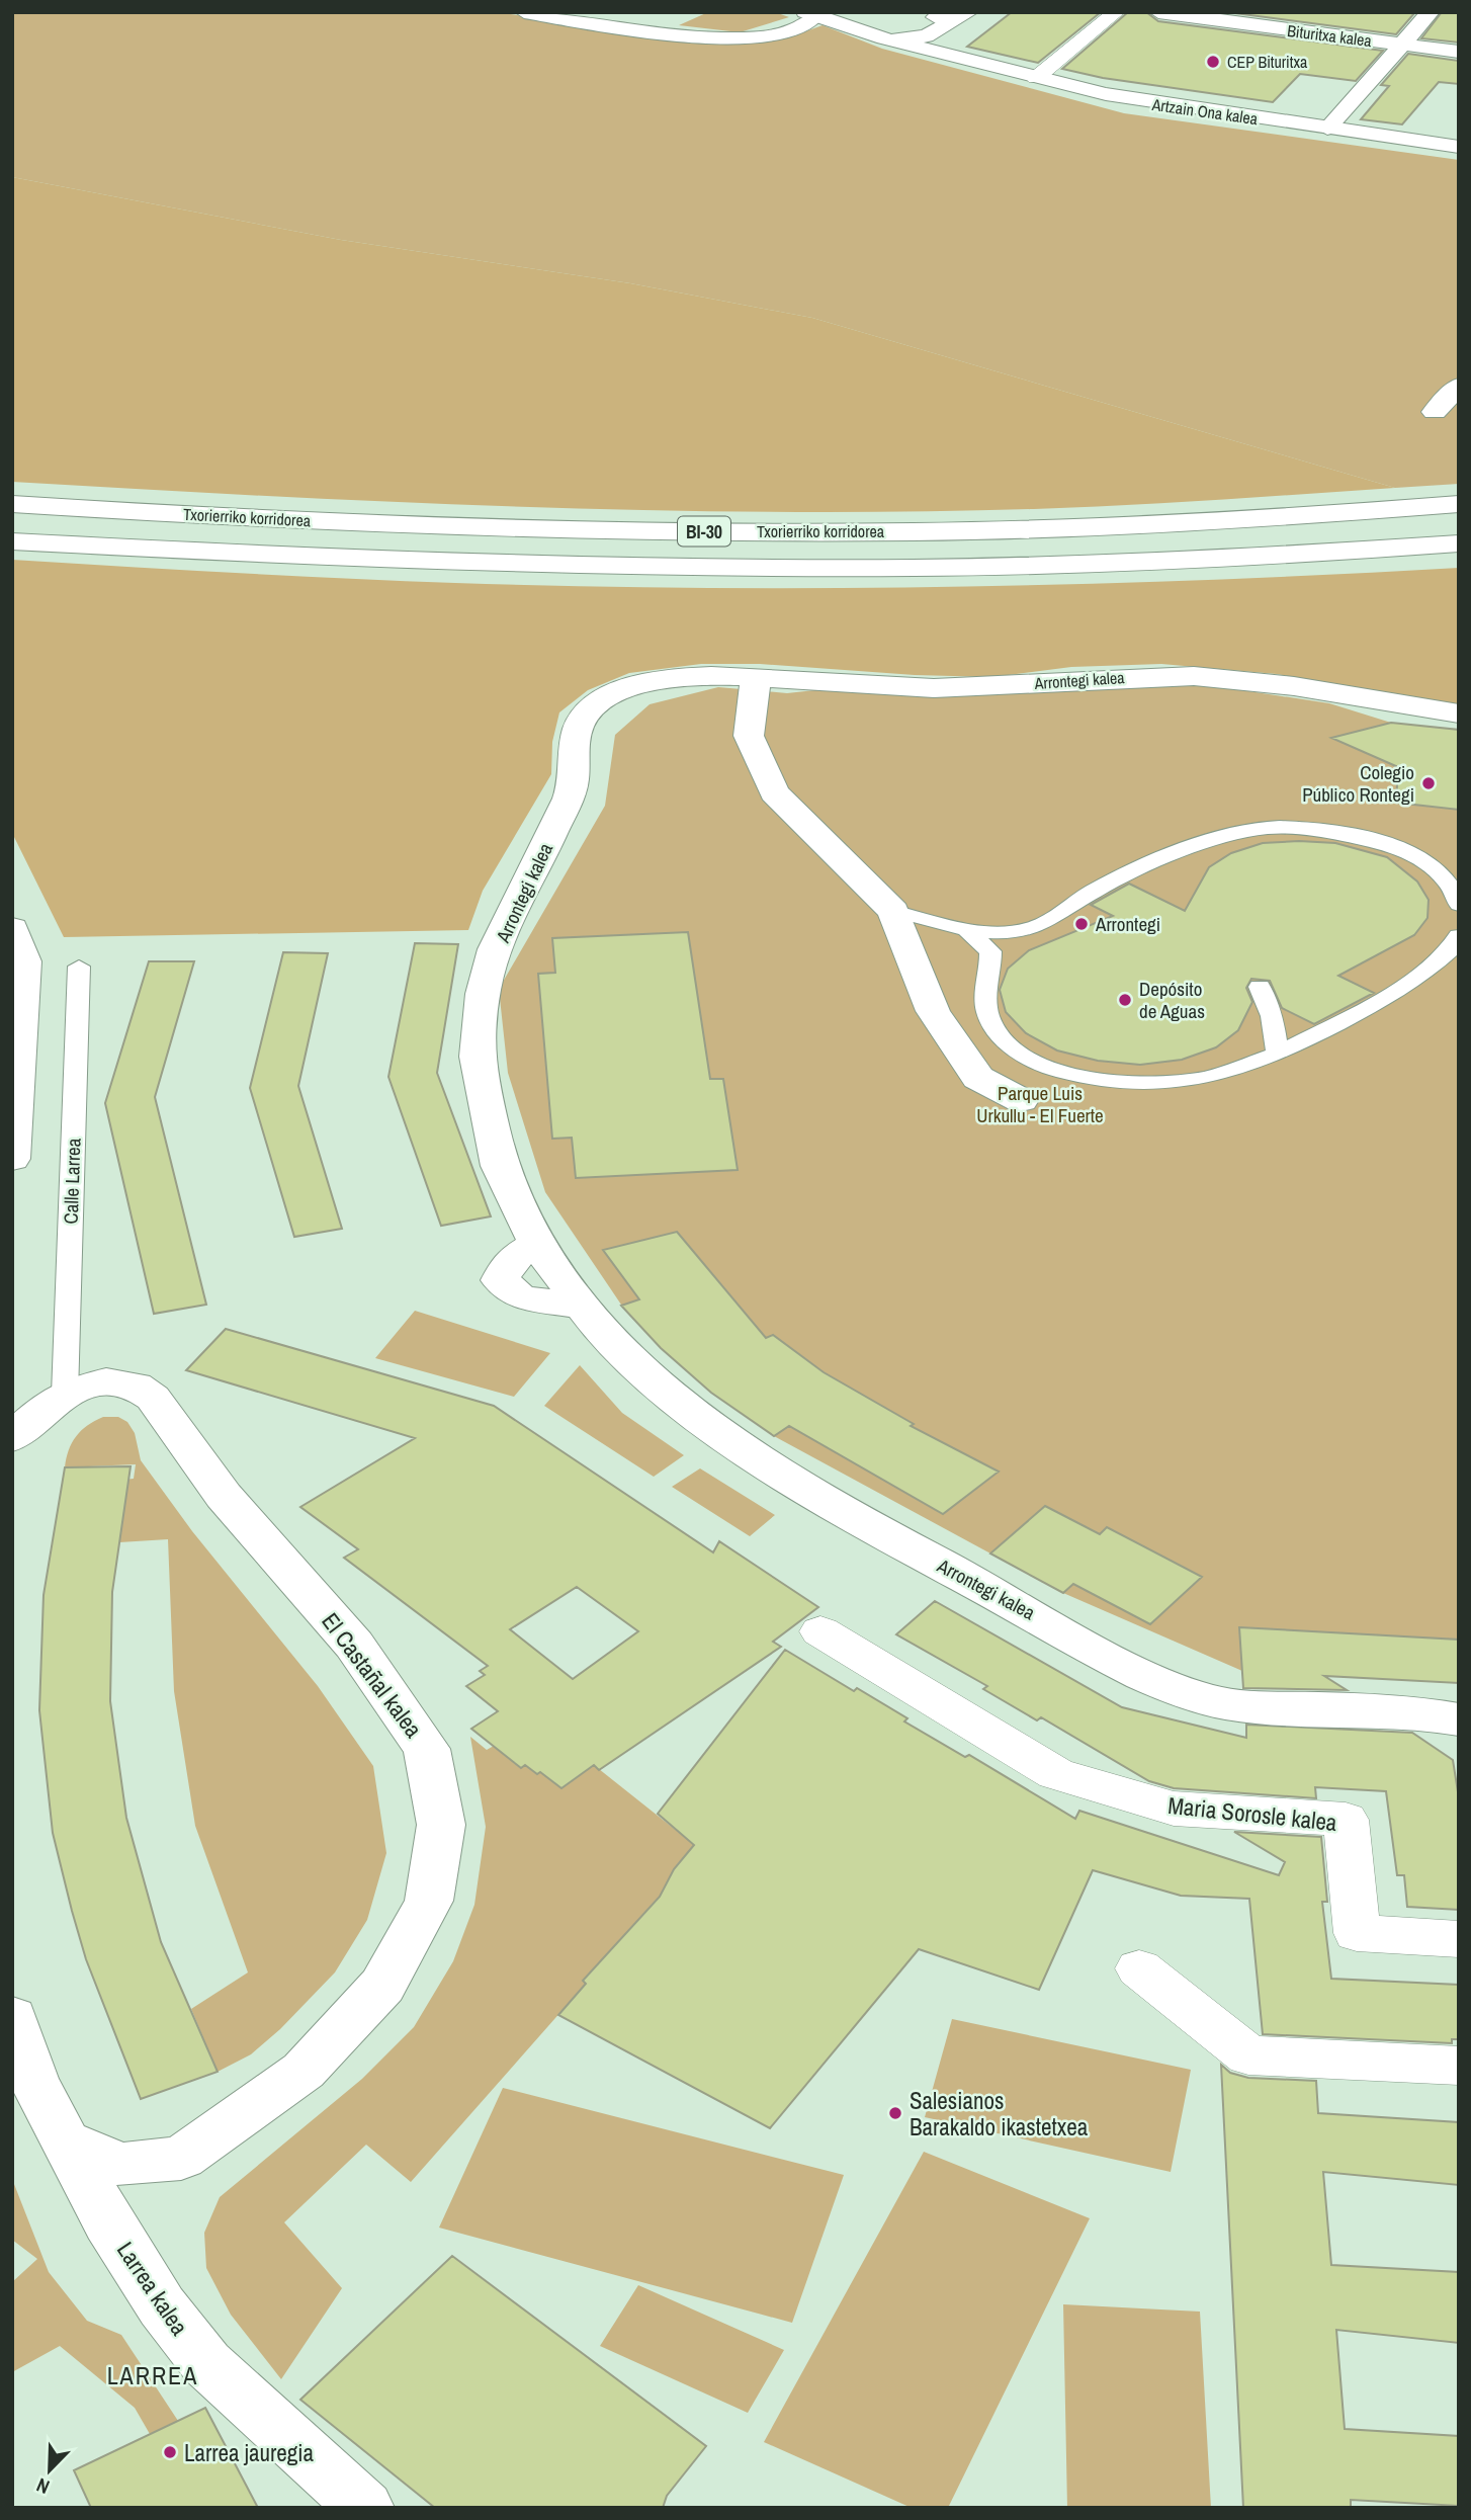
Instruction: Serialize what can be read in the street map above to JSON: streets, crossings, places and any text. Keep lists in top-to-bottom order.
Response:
{
  "streets": {
    "main road": [
      "Bituritxa kalea",
      "Artzain Ona kalea",
      "Txorierriko korridorea",
      "BI-30",
      "Arrontegi kalea",
      "El Castañal kalea",
      "Larrea kalea"
    ],
    "street": ["Maria Sorosle kalea"],
    "lane": ["Calle Larrea"]
  },
  "crossings": [
    ["Calle Larrea", "El Castañal kalea"],
    ["El Castañal kalea", "Larrea kalea"]
  ],
  "districts": ["LARREA"],
  "parks": ["Parque Luis Urkullu - El Fuerte"],
  "places": [
    "CEP Bituritxa",
    "Colegio Público Rontegi",
    "Arrontegi",
    "Depósito de Aguas",
    "Salesianos Barakaldo ikastetxea",
    "Larrea jauregia"
  ],
  "north": "bottom left"
}
